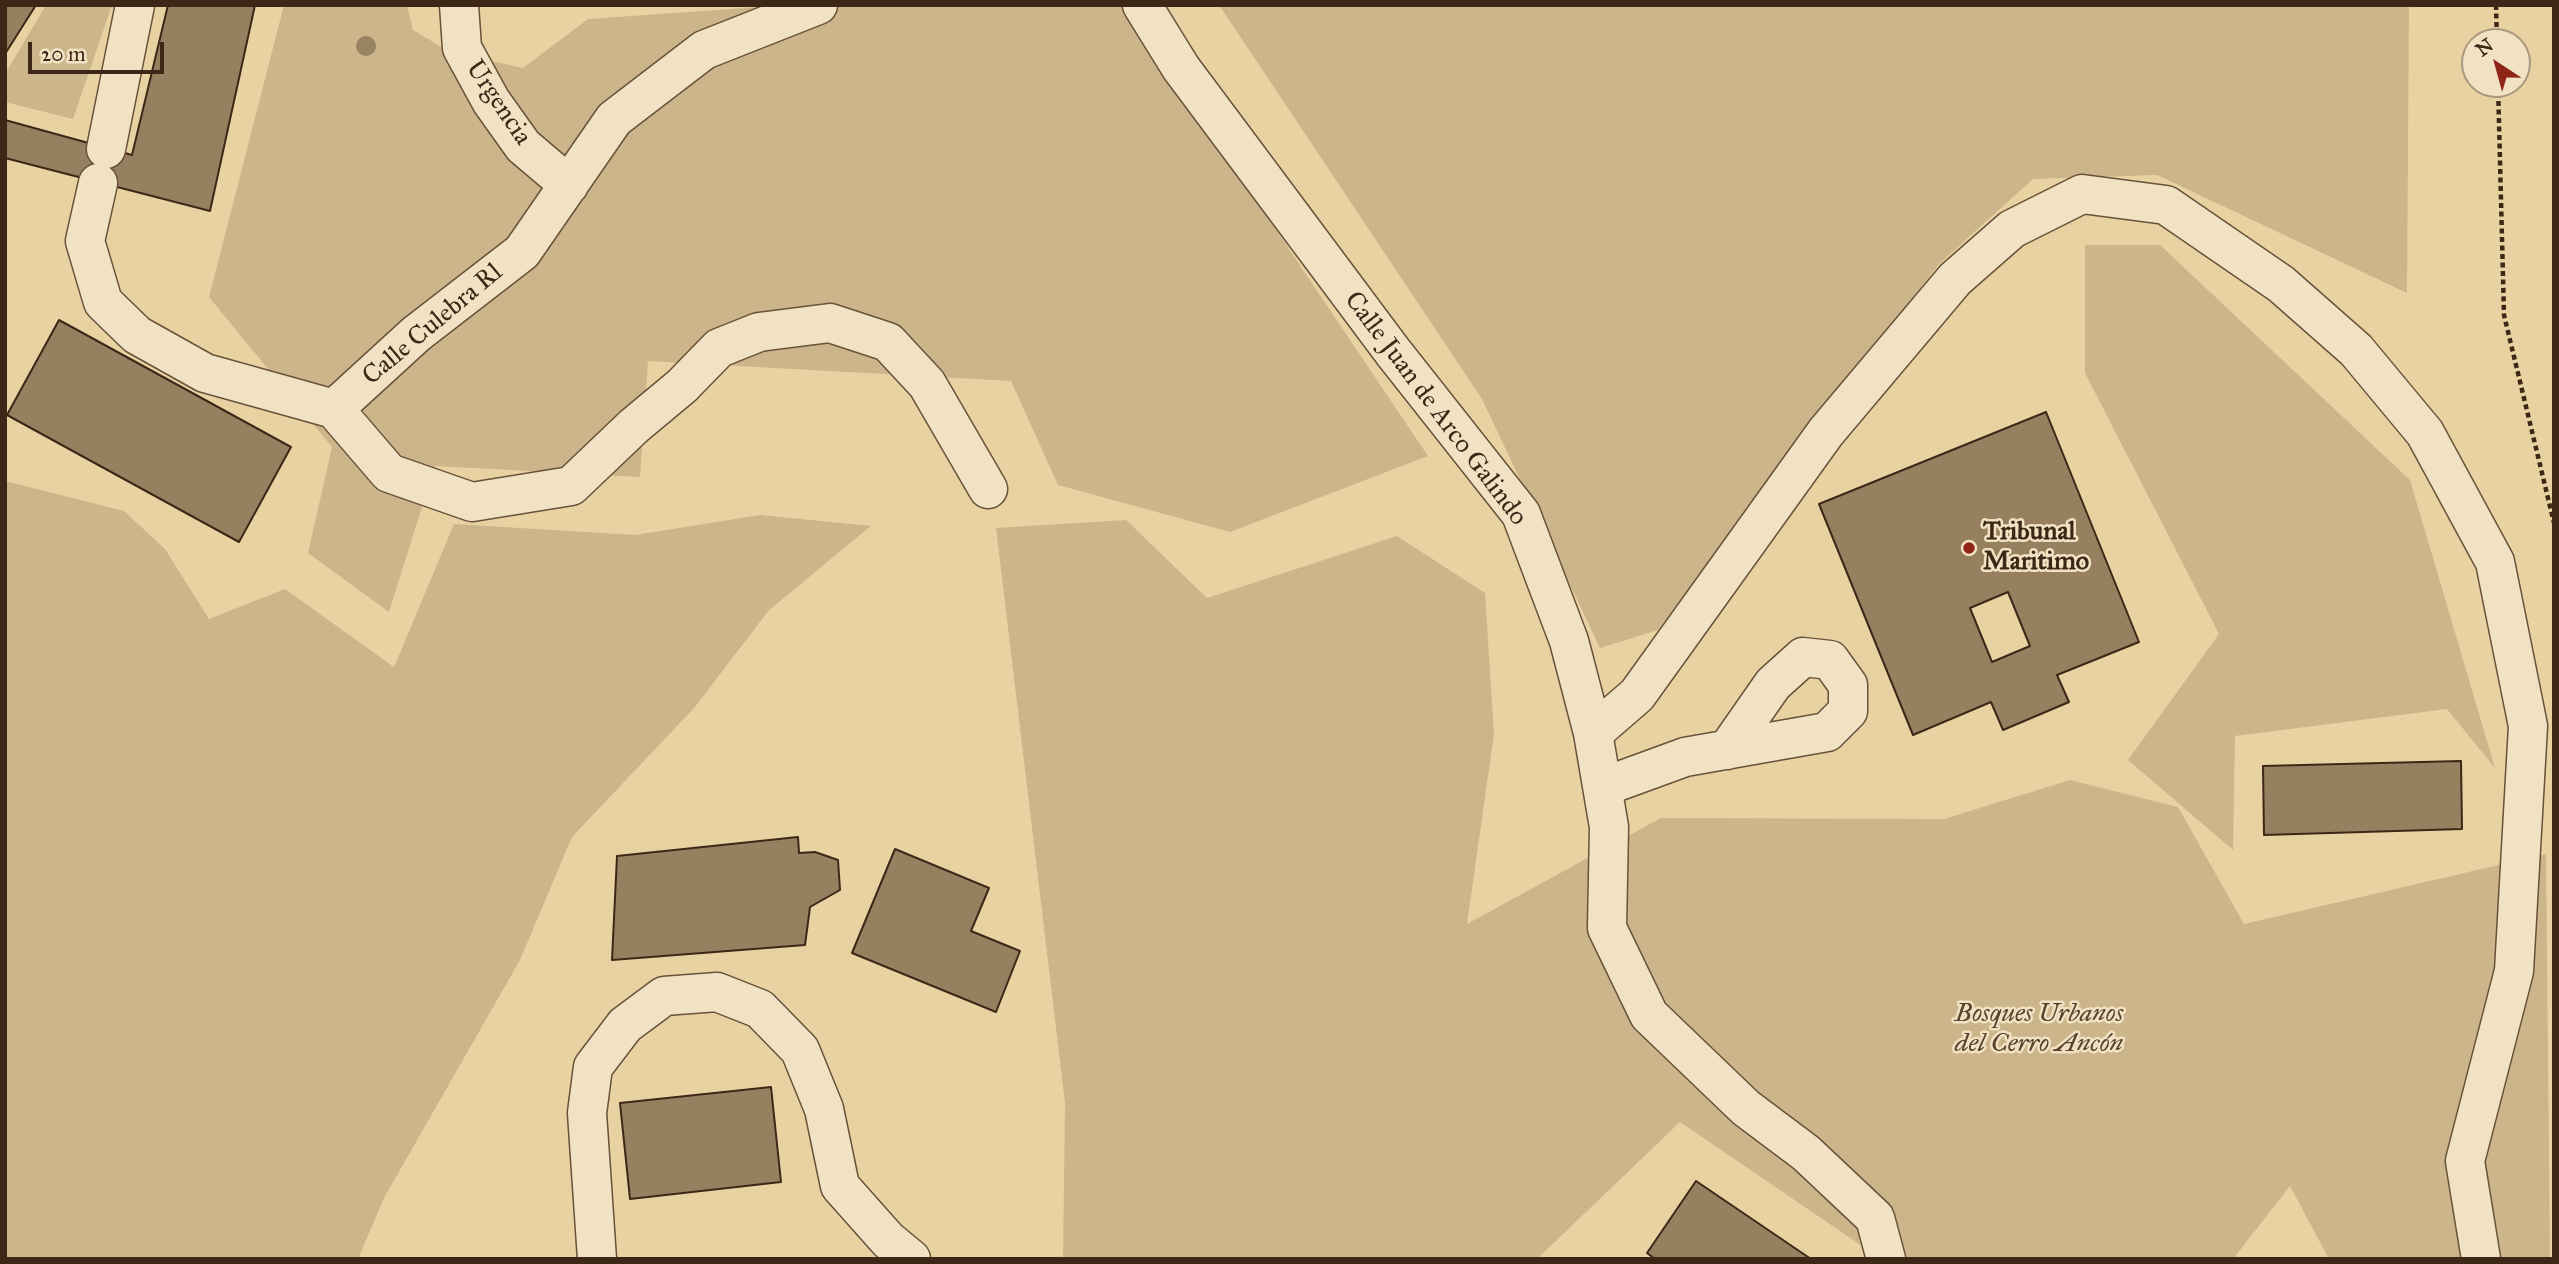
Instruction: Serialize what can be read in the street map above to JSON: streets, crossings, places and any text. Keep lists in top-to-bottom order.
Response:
{
  "streets": {
    "street": ["Urgencia", "Calle Culebra Rl", "Calle Juan de Arco Galindo"]
  },
  "crossings": [
    ["Urgencia", "Calle Culebra Rl"]
  ],
  "parks": ["Bosques Urbanos del Cerro Ancón"],
  "places": ["Tribunal Maritimo"],
  "scale_bar": "20 m",
  "north": "top left"
}
